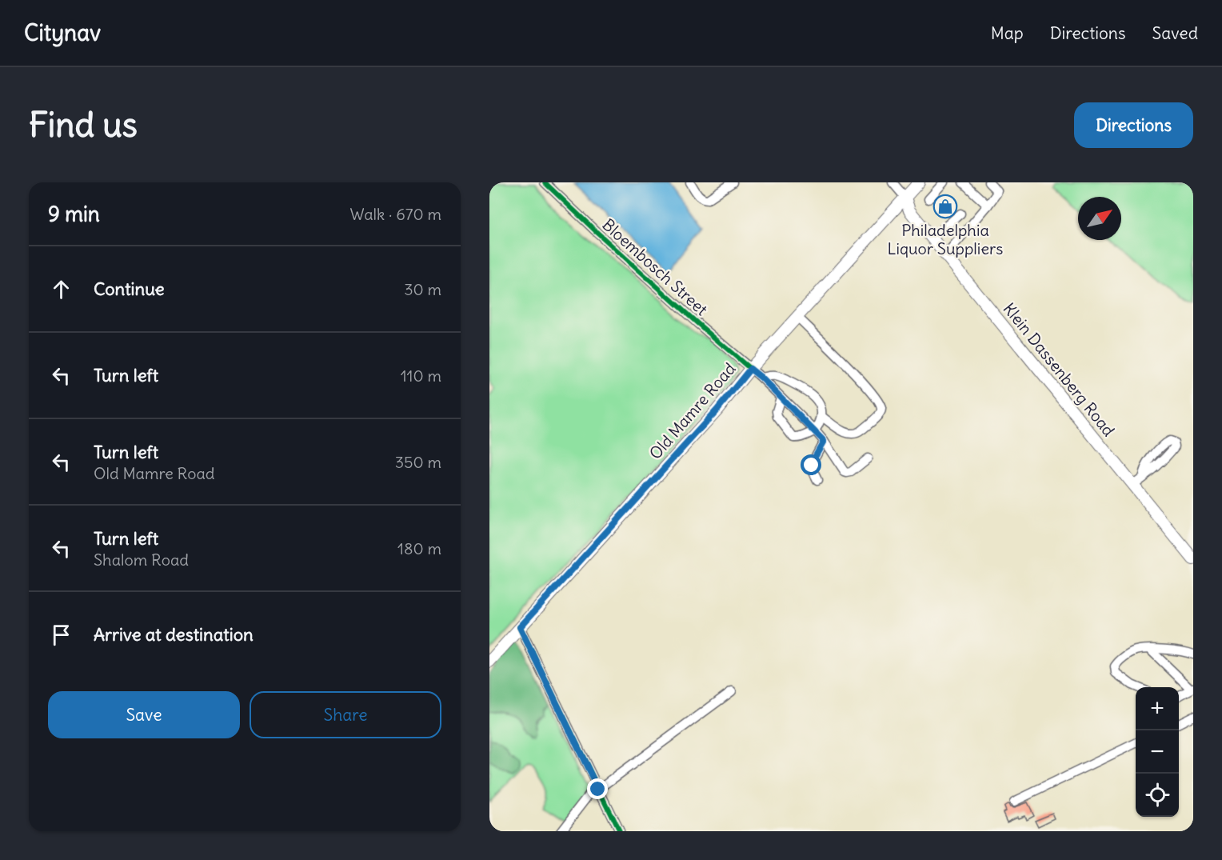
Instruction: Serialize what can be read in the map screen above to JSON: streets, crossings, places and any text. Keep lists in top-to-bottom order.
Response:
{
  "streets": {
    "main road": ["Klein Dassenberg Road", "Old Mamre Road"],
    "street": ["Bloembosch Street"]
  },
  "crossings": [
    ["Bloembosch Street", "Old Mamre Road"],
    ["Klein Dassenberg Road", "Old Mamre Road"]
  ],
  "places": {
    "shop": ["Philadelphia Liquor Suppliers"]
  },
  "north": "top right",
  "page": {
    "header": "Citynav",
    "nav": ["Map", "Directions", "Saved"],
    "buttons": [
      "Directions",
      ["Save", "Share"]
    ],
    "title": "Find us",
    "heading": ["9 min", "Walk · 670 m"],
    "list": [
      ["Continue", "30 m"],
      ["Turn left", "110 m"],
      ["Turn left", "Old Mamre Road", "350 m"],
      ["Turn left", "Shalom Road", "180 m"],
      "Arrive at destination"
    ],
    "map_buttons": ["+", "−"]
  }
}
